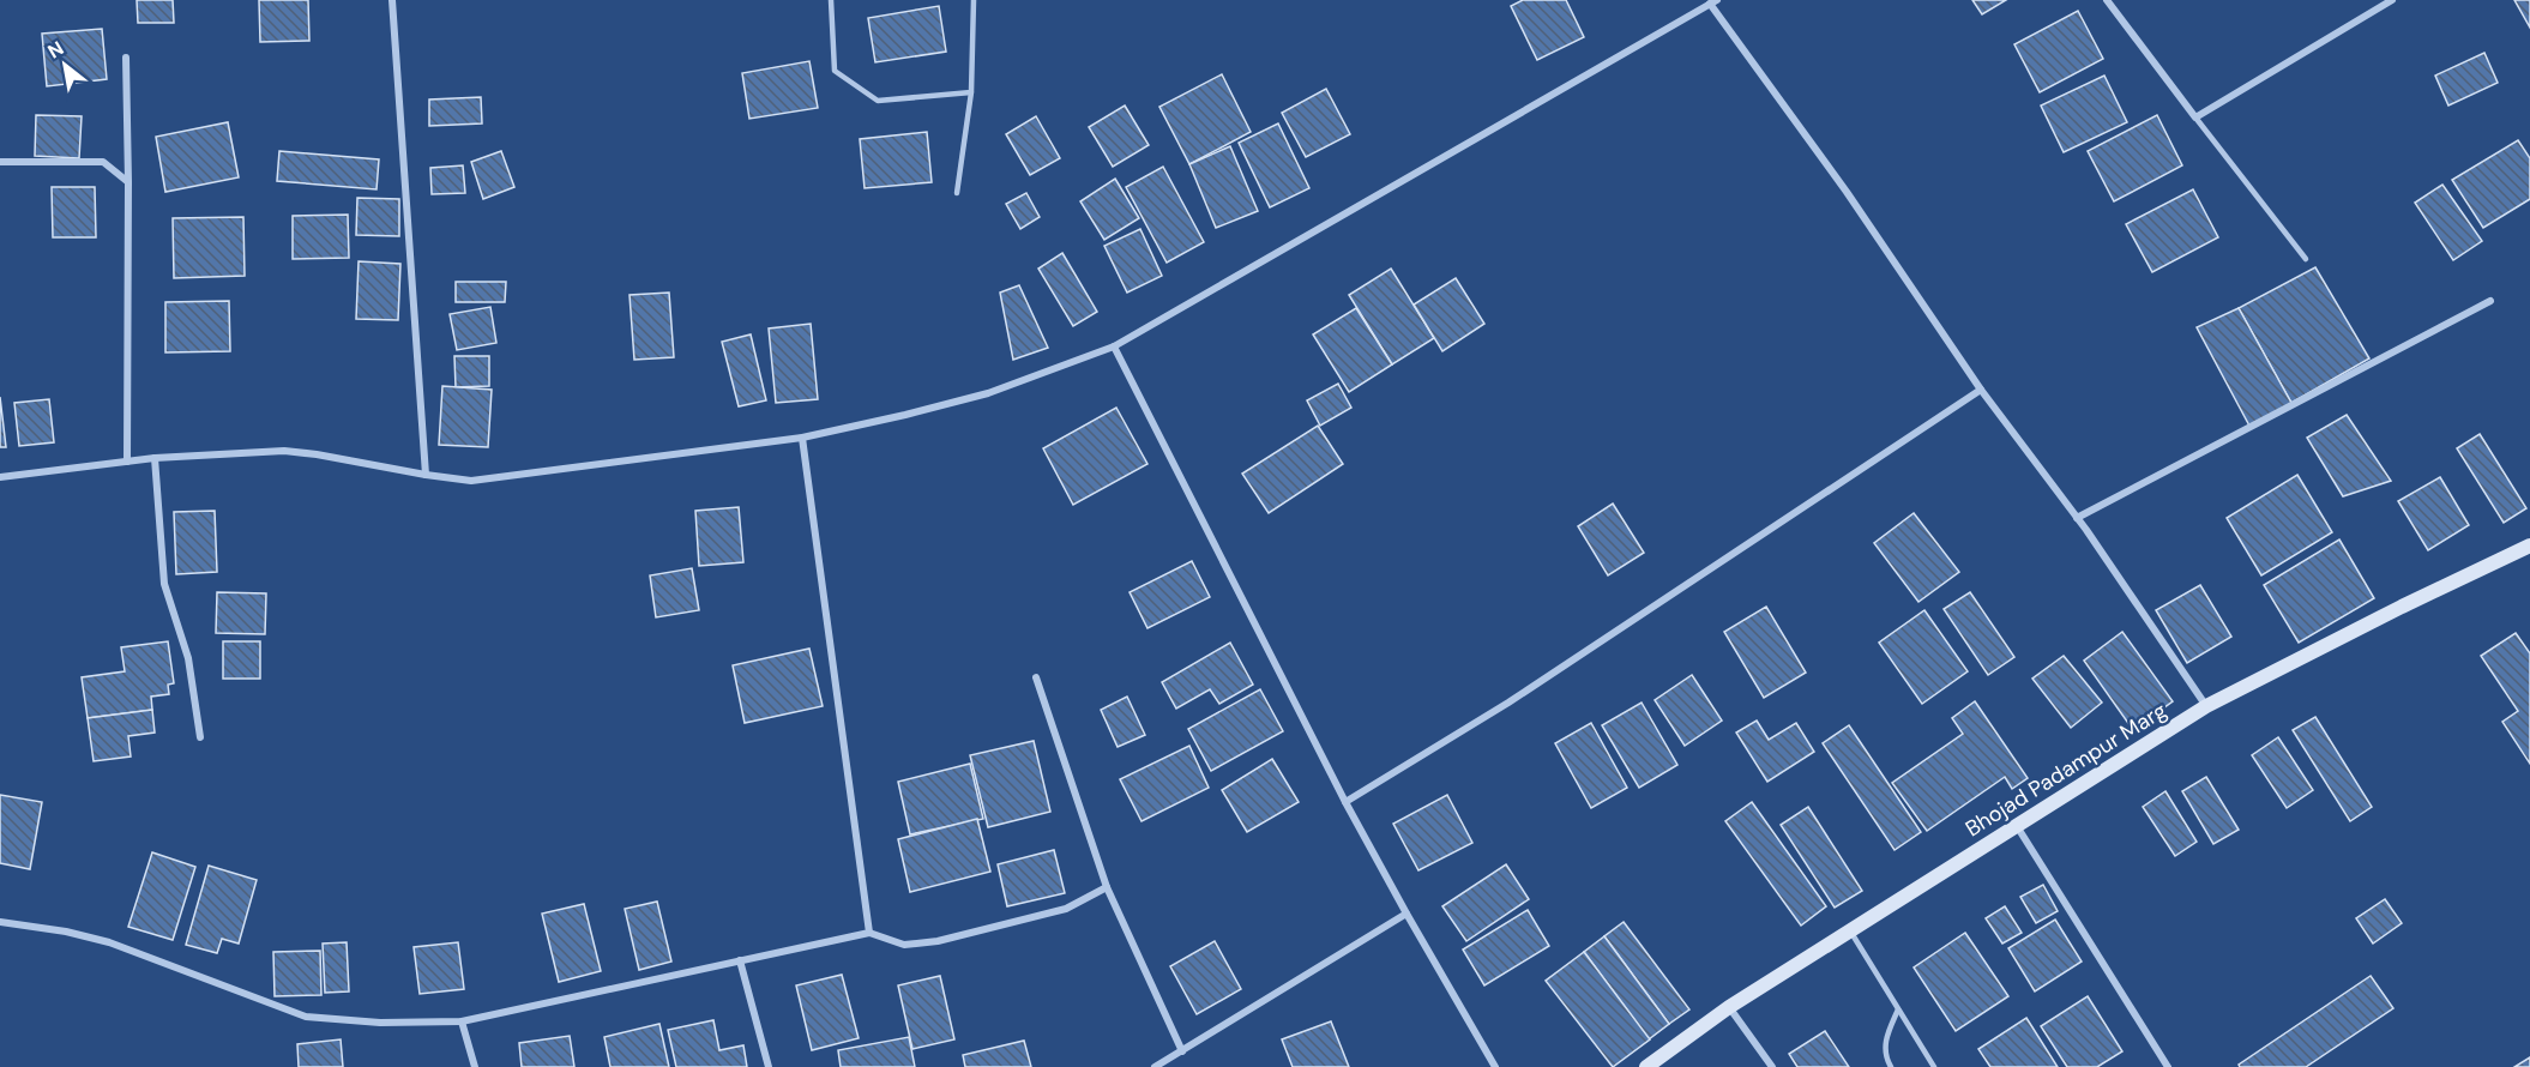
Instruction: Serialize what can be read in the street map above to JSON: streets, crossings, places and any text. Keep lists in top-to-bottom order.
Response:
{
  "streets": {
    "street": ["Bhojad Padampur Marg"]
  },
  "north": "top left"
}
